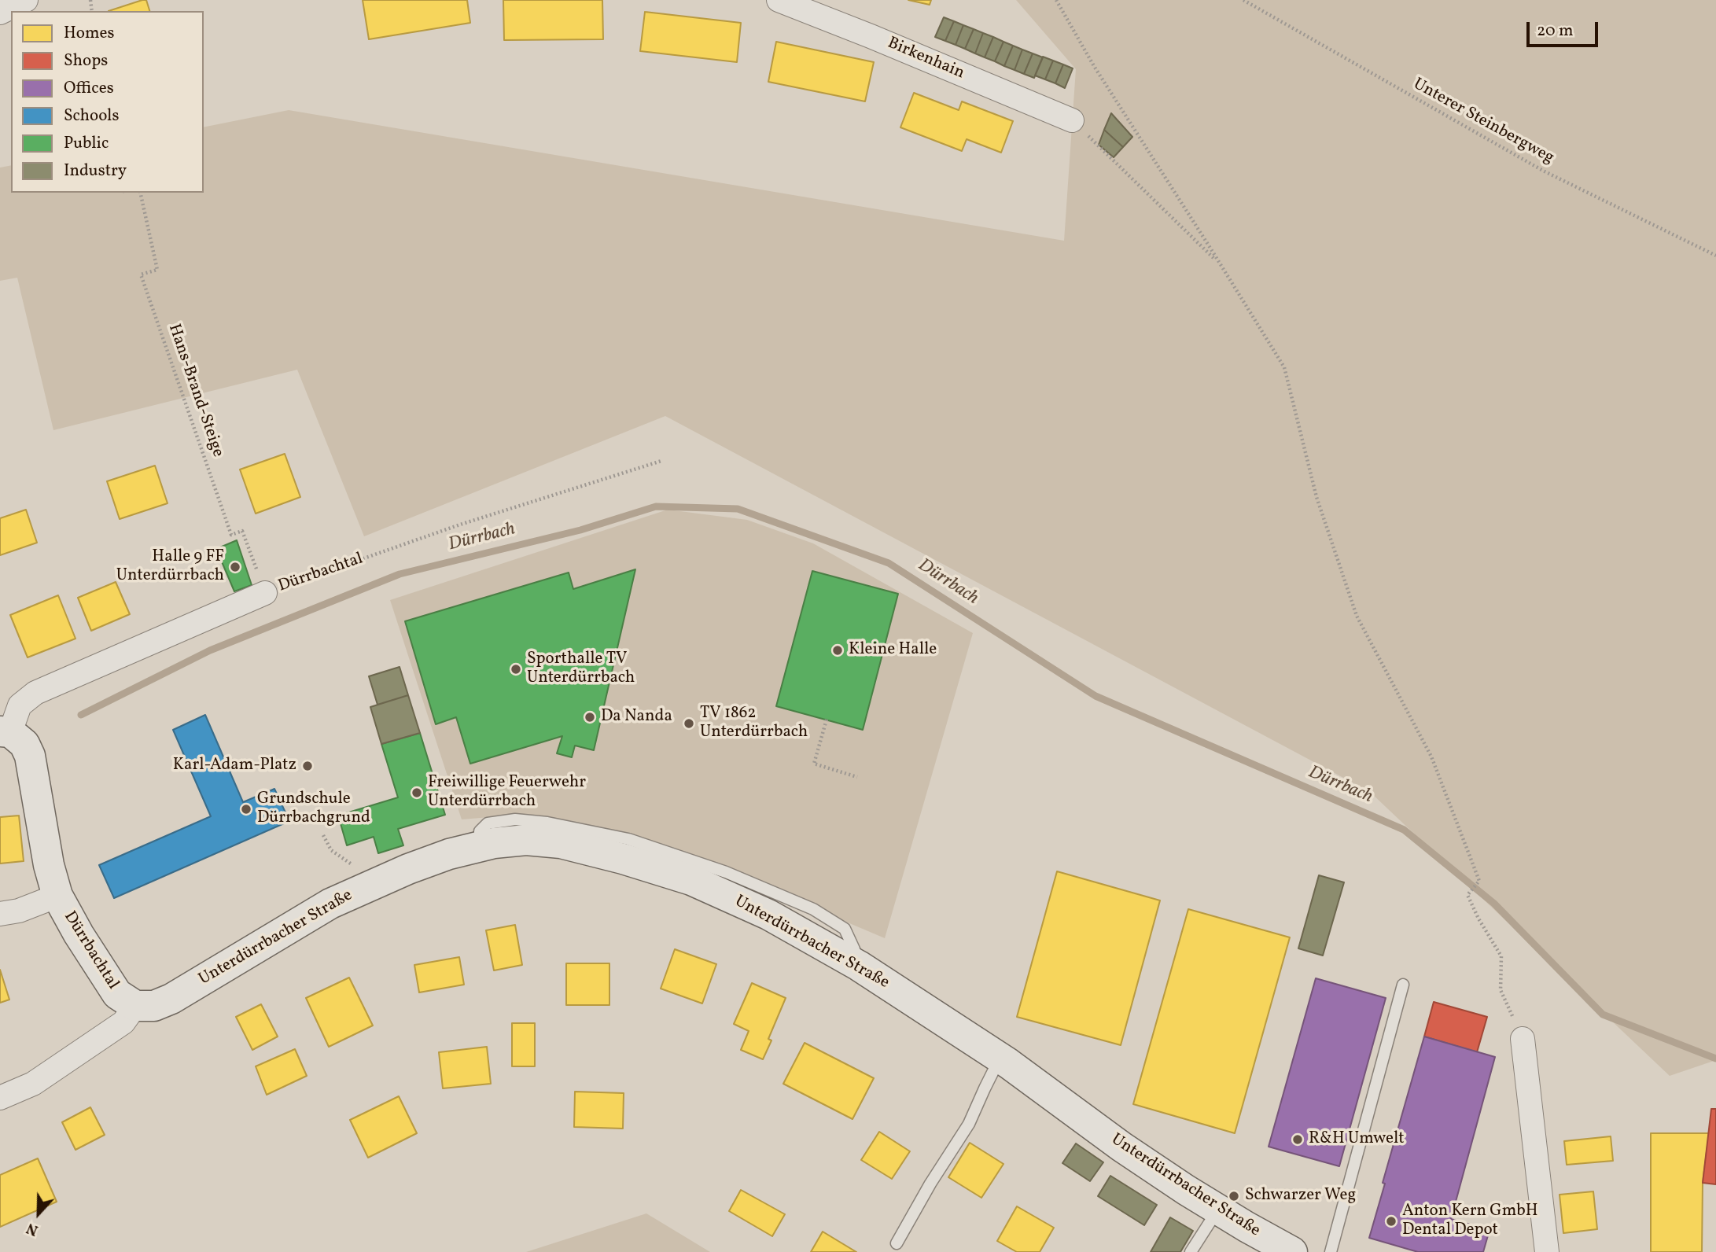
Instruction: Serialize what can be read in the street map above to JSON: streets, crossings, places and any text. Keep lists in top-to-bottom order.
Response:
{
  "streets": {
    "street": ["Birkenhain", "Dürrbachtal", "Unterdürrbacher Straße"],
    "path": ["Unterer Steinbergweg", "Hans-Brand-Steige"]
  },
  "crossings": [
    ["Hans-Brand-Steige", "Dürrbachtal"],
    ["Dürrbachtal", "Unterdürrbacher Straße"]
  ],
  "water": ["Dürrbach"],
  "places": [
    "Halle 9 FF Unterdürrbach",
    "Kleine Halle",
    "Sporthalle TV Unterdürrbach",
    "Da Nanda",
    "TV 1862 Unterdürrbach",
    "Karl-Adam-Platz",
    "Freiwillige Feuerwehr Unterdürrbach",
    "Grundschule Dürrbachgrund",
    "R&H Umwelt",
    "Schwarzer Weg",
    "Anton Kern GmbH Dental Depot"
  ],
  "legend": [
    "Homes",
    "Shops",
    "Offices",
    "Schools",
    "Public",
    "Industry"
  ],
  "scale_bar": "20 m",
  "north": "bottom"
}
